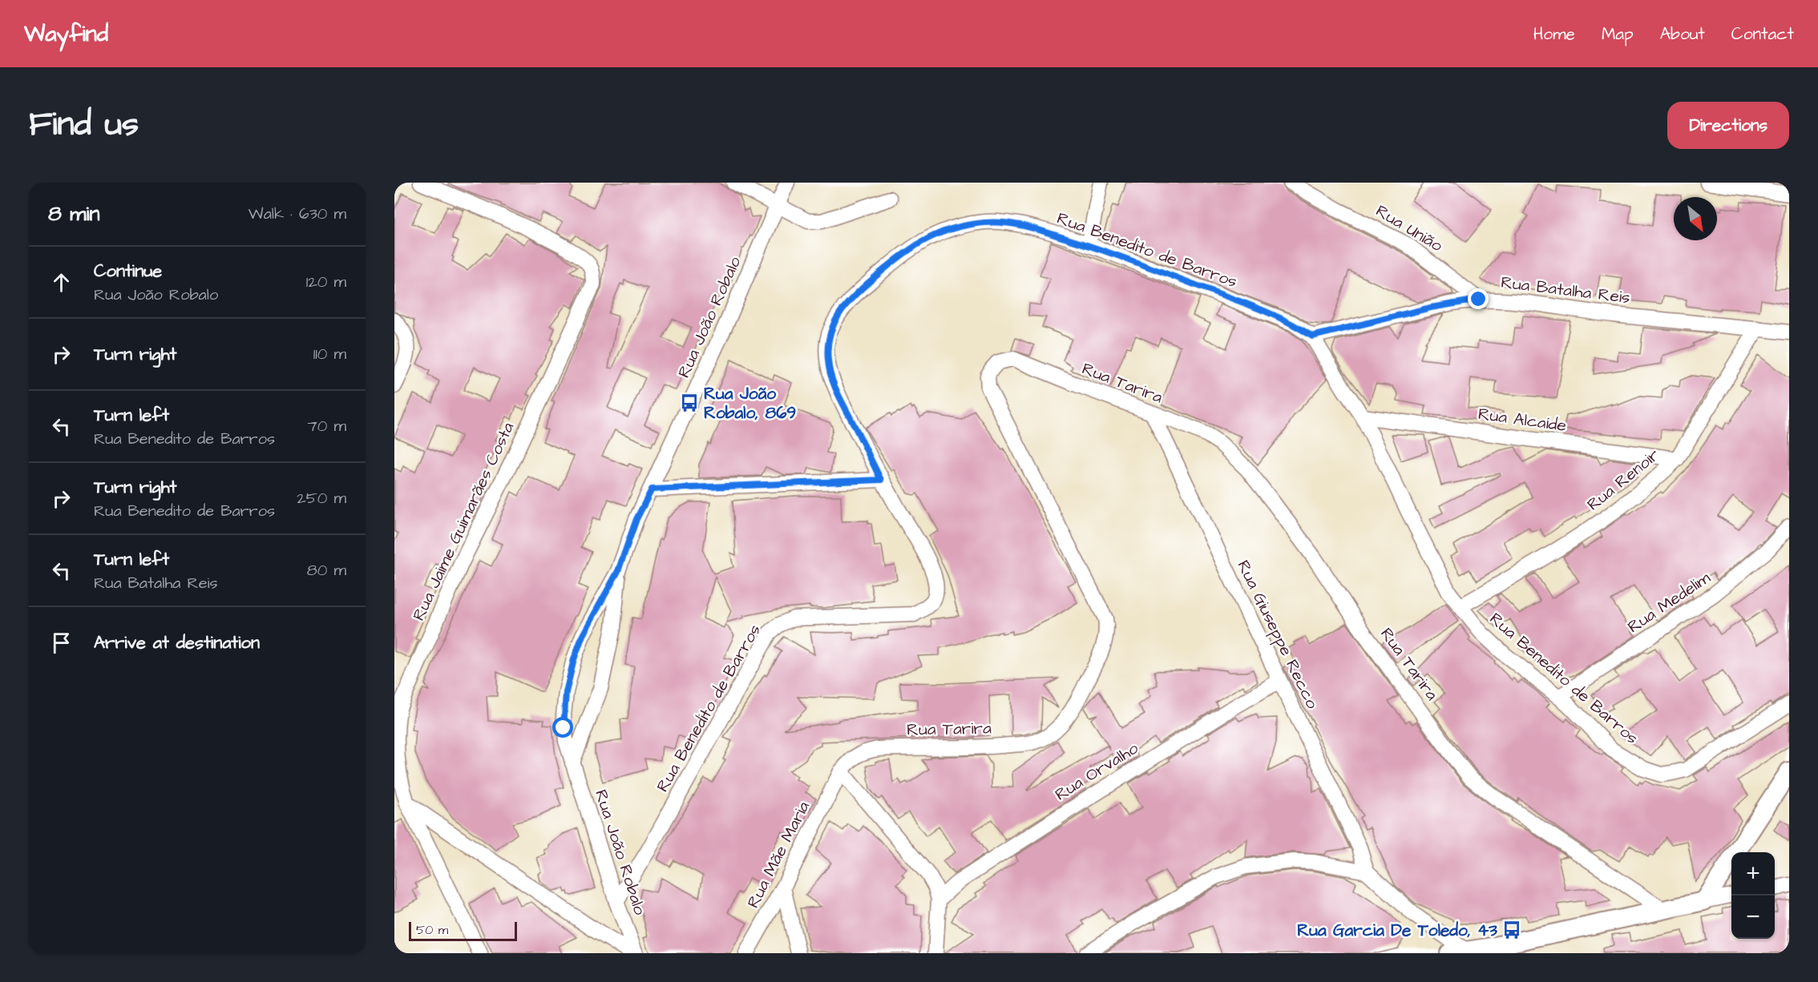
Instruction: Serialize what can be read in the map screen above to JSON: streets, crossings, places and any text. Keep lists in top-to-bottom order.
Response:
{
  "streets": {
    "street": [
      "Rua União",
      "Rua Benedito de Barros",
      "Rua Batalha Reis",
      "Rua João Robalo",
      "Rua Tarira",
      "Rua Alcaíde",
      "Rua Renoir",
      "Rua Jaime Guimarães Costa",
      "Rua Medelim",
      "Rua Giuseppe Recco",
      "Rua Orvalho",
      "Rua Mãe Maria"
    ]
  },
  "crossings": [
    ["Rua União", "Rua Batalha Reis"],
    ["Rua Benedito de Barros", "Rua Batalha Reis"],
    ["Rua Benedito de Barros", "Rua João Robalo"],
    ["Rua Benedito de Barros", "Rua Alcaíde"],
    ["Rua Benedito de Barros", "Rua Renoir"],
    ["Rua Benedito de Barros", "Rua Medelim"],
    ["Rua Batalha Reis", "Rua Renoir"],
    ["Rua Tarira", "Rua Giuseppe Recco"],
    ["Rua Tarira", "Rua Mãe Maria"],
    ["Rua Alcaíde", "Rua Renoir"],
    ["Rua Giuseppe Recco", "Rua Orvalho"]
  ],
  "places": {
    "bus stop": ["Rua João Robalo, 869", "Rua Garcia De Toledo, 43"]
  },
  "scale_bar": "50 m",
  "north": "bottom right",
  "page": {
    "header": "Wayfind",
    "nav": [
      "Home",
      "Map",
      "About",
      "Contact"
    ],
    "title": "Find us",
    "buttons": "Directions",
    "heading": ["8 min", "Walk · 630 m"],
    "list": [
      ["Continue", "Rua João Robalo", "120 m"],
      ["Turn right", "110 m"],
      ["Turn left", "Rua Benedito de Barros", "70 m"],
      ["Turn right", "Rua Benedito de Barros", "250 m"],
      ["Turn left", "Rua Batalha Reis", "80 m"],
      "Arrive at destination"
    ],
    "map_buttons": ["+", "−"],
    "scale": "50 m"
  }
}
